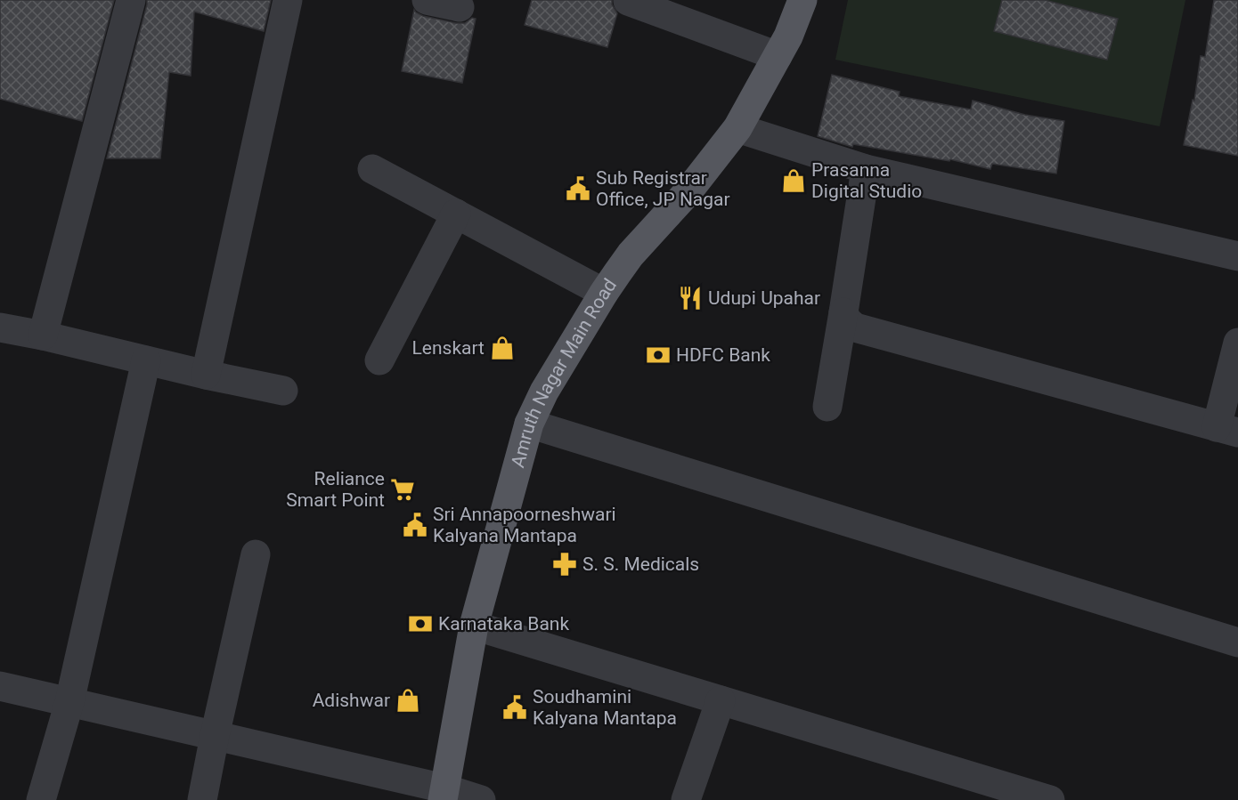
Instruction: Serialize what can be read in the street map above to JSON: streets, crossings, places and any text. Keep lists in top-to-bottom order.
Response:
{
  "streets": {
    "main road": ["Amruth Nagar Main Road"]
  },
  "places": {
    "shop": ["Prasanna Digital Studio", "Lenskart", "Adishwar"],
    "public building": ["Sub Registrar Office, JP Nagar", "Sri Annapoorneshwari Kalyana Mantapa", "Soudhamini Kalyana Mantapa"],
    "restaurant": ["Udupi Upahar"],
    "bank": ["HDFC Bank", "Karnataka Bank"],
    "supermarket": ["Reliance Smart Point"],
    "pharmacy": ["S. S. Medicals"]
  }
}
